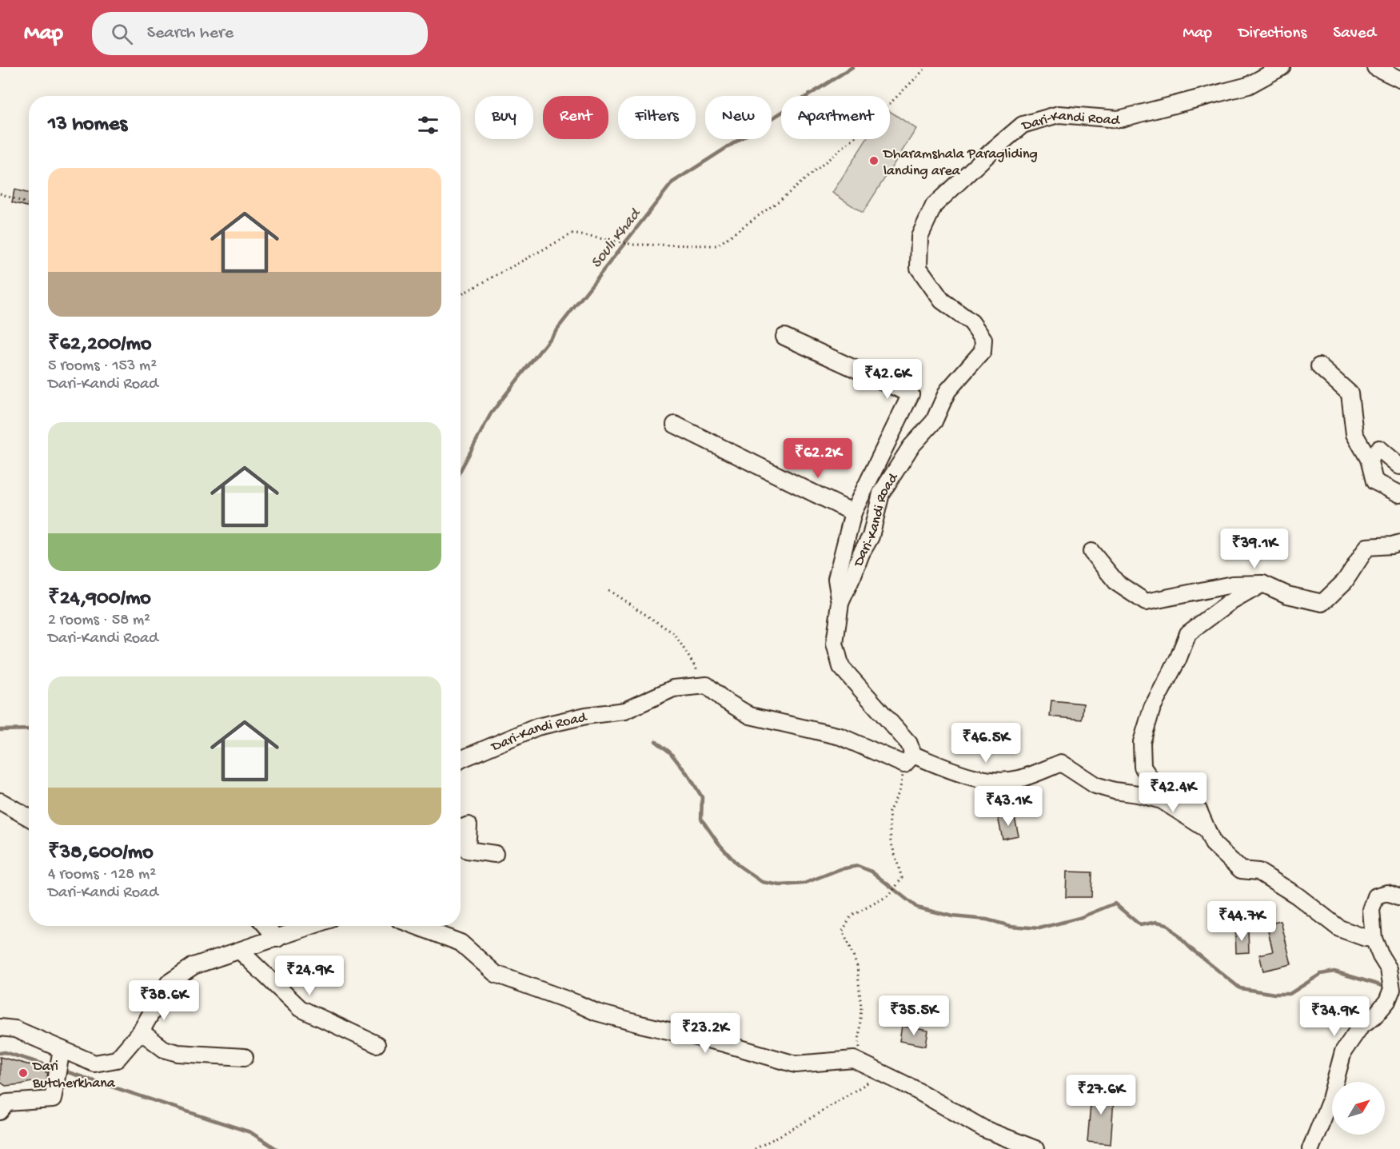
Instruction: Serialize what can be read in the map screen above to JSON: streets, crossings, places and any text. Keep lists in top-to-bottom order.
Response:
{
  "streets": {
    "street": ["Dari-Kandi Road"]
  },
  "water": ["Souli Khad"],
  "places": ["Dharamshala Paragliding landing area", "Dari Butcherkhana"],
  "north": "top right",
  "page": {
    "header": "Map",
    "search": "Search here",
    "nav": ["Map", "Directions", "Saved"],
    "chip": [
      "Buy",
      "Rent",
      "Filters",
      "New",
      "Apartment"
    ],
    "heading": "13 homes",
    "list": [
      {
        "name": "₹62,200/mo",
        "note": "5 rooms · 153 m² · Dari-Kandi Road"
      },
      {
        "name": "₹24,900/mo",
        "note": "2 rooms · 58 m² · Dari-Kandi Road"
      },
      {
        "name": "₹38,600/mo",
        "note": "4 rooms · 128 m² · Dari-Kandi Road"
      }
    ],
    "price": [
      "₹42.6K",
      "₹62.2K",
      "₹39.1K",
      "₹46.5K",
      "₹42.4K",
      "₹43.1K",
      "₹44.7K",
      "₹24.9K",
      "₹38.6K",
      "₹35.5K",
      "₹34.9K",
      "₹23.2K",
      "₹27.6K"
    ]
  }
}
